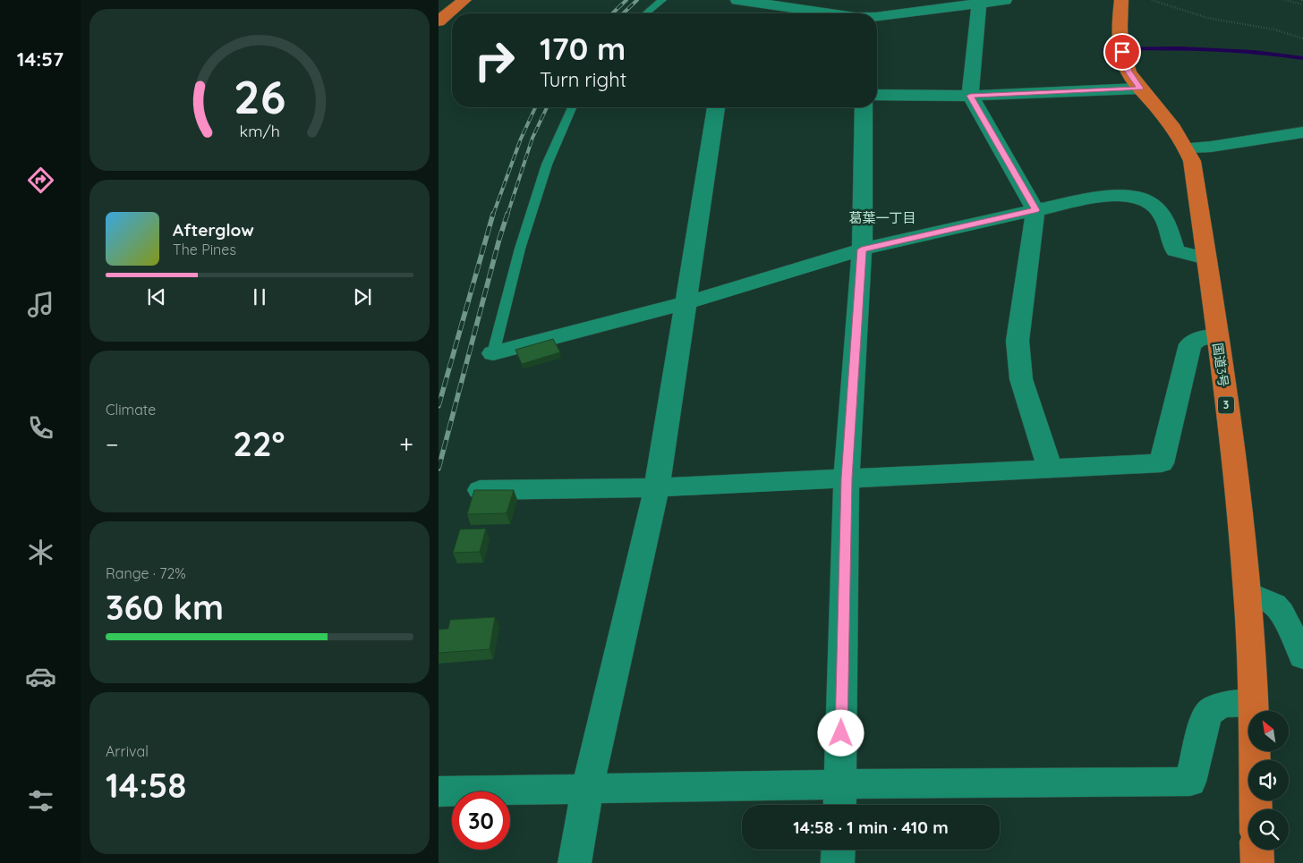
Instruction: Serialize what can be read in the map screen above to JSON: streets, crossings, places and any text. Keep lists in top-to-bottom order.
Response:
{
  "streets": {
    "highway": ["国道3号", "3"]
  },
  "districts": ["葛葉一丁目"],
  "north": "top left",
  "page": {
    "tabs": "14:57",
    "turn": ["170 m", "Turn right"],
    "song": ["Afterglow", "The Pines"],
    "tile": [
      "Climate",
      ["Range · 72%", "360 km"],
      ["Arrival", "14:58"]
    ],
    "heat": ["−", "22°", "+"],
    "limit": "30",
    "trip": "14:58 · 1 min · 410 m",
    "gauge": ["26", "km/h"]
  }
}
